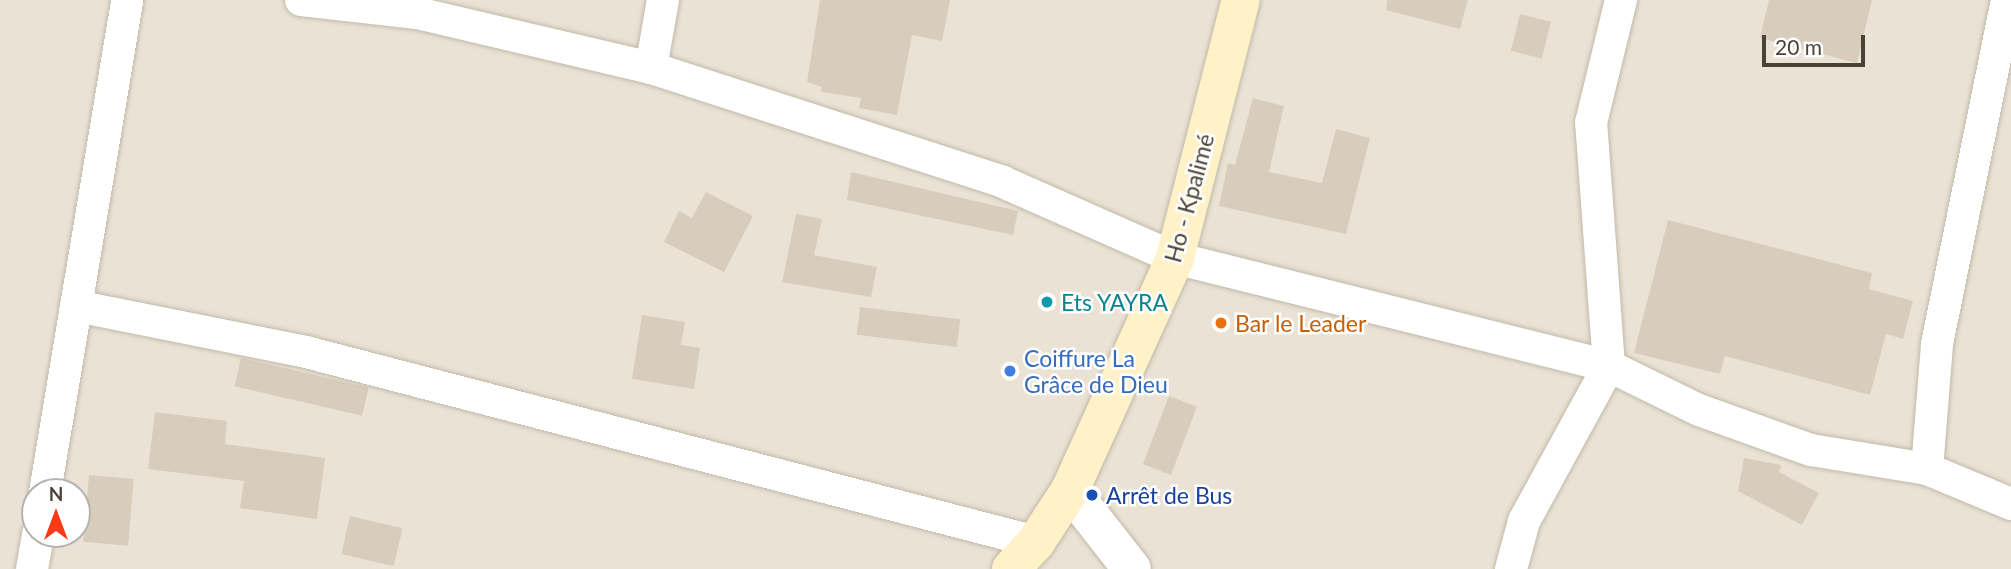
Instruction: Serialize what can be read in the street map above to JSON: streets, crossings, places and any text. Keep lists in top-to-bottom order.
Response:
{
  "streets": {
    "main road": ["Ho - Kpalimé"]
  },
  "places": [
    "Ets YAYRA",
    "Bar le Leader",
    "Coiffure La Grâce de Dieu",
    "Arrêt de Bus"
  ],
  "scale_bar": "20 m",
  "north": "top"
}
